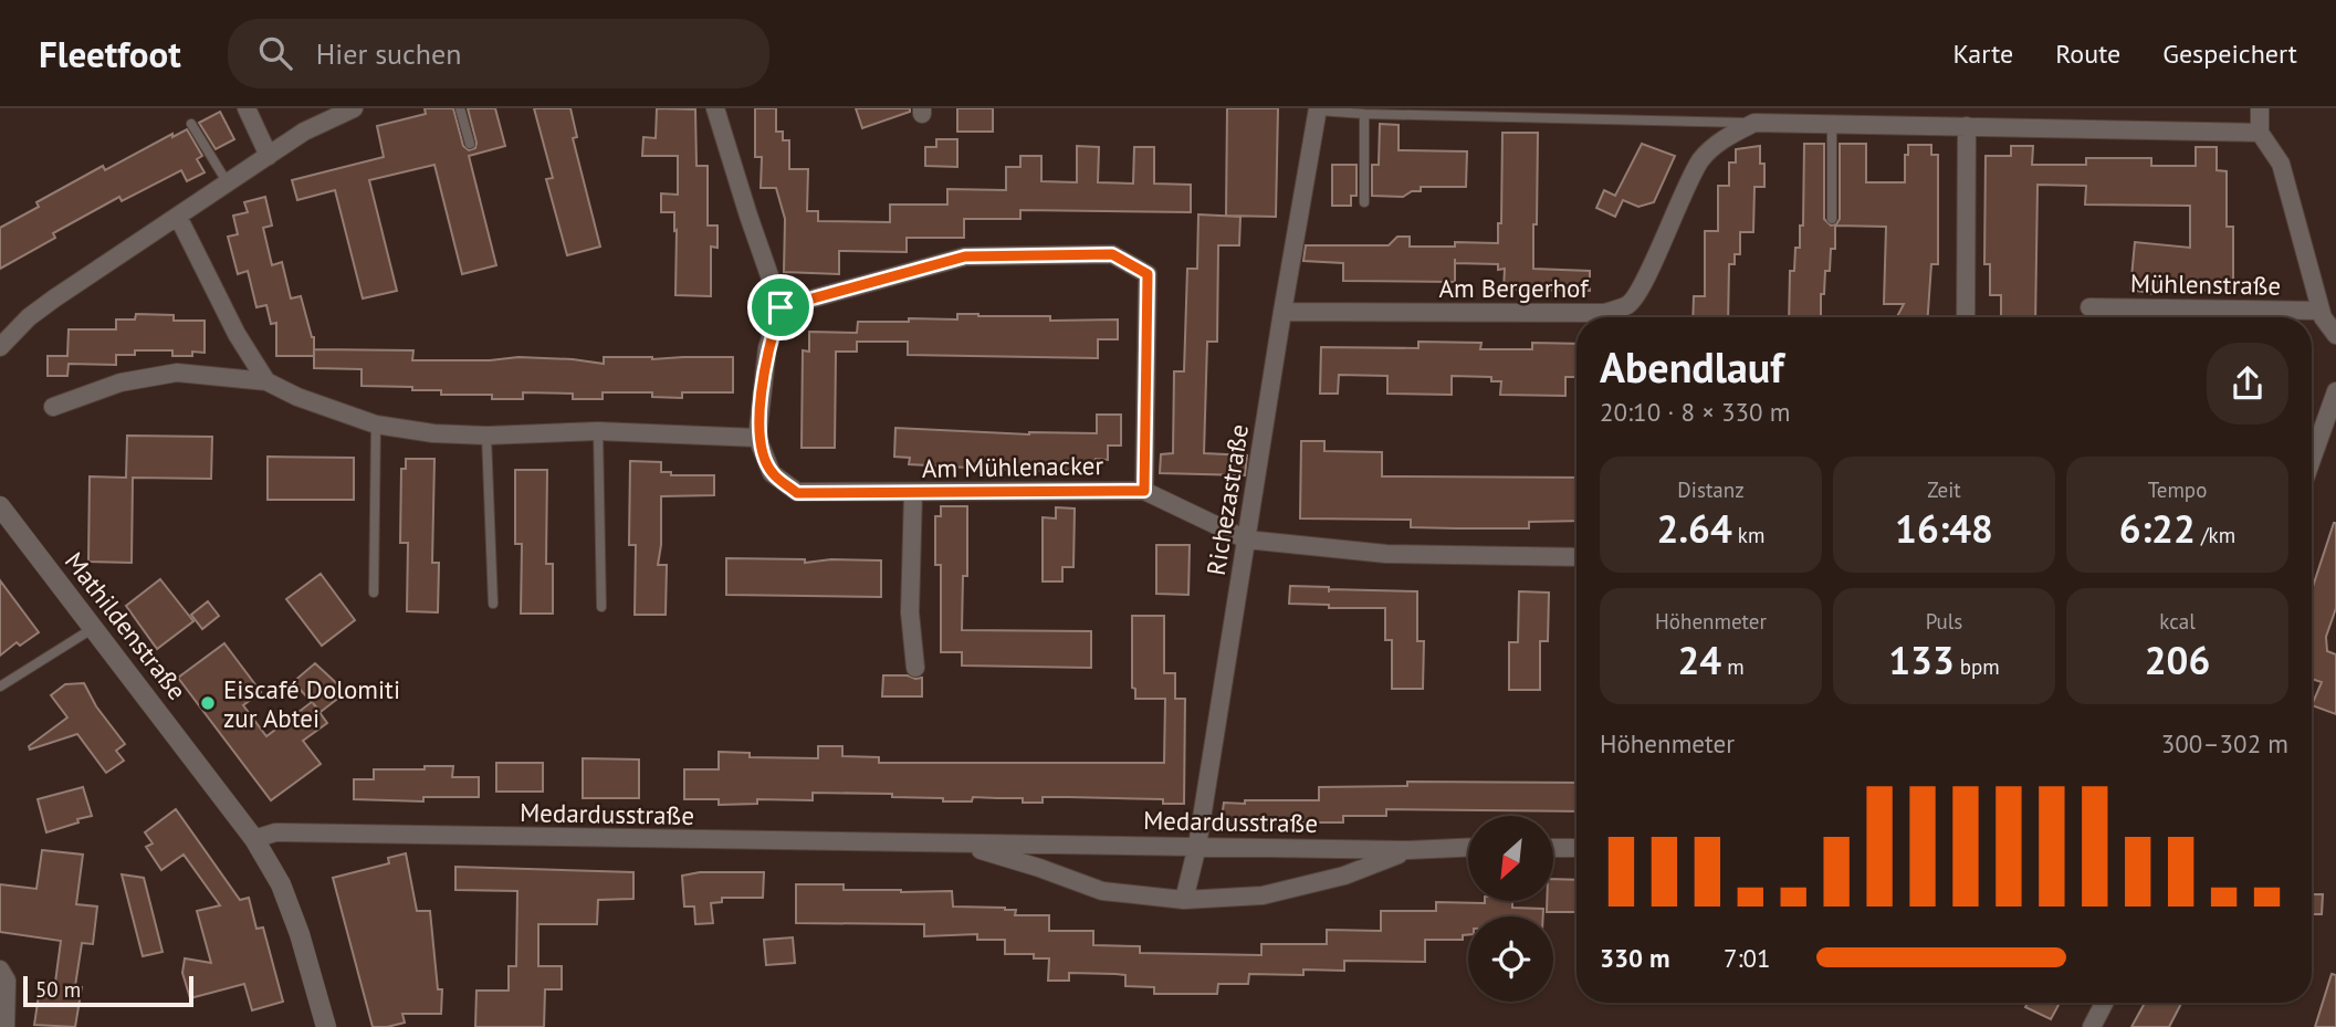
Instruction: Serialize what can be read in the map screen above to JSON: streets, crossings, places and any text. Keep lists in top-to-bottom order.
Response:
{
  "streets": {
    "street": [
      "Mühlenstraße",
      "Am Bergerhof",
      "Am Mühlenacker",
      "Richezastraße",
      "Mathildenstraße",
      "Medardusstraße"
    ]
  },
  "crossings": [
    ["Am Bergerhof", "Richezastraße"],
    ["Am Mühlenacker", "Richezastraße"],
    ["Richezastraße", "Medardusstraße"],
    ["Mathildenstraße", "Medardusstraße"]
  ],
  "places": ["Eiscafé Dolomiti zur Abtei"],
  "scale_bar": "50 m",
  "north": "bottom left",
  "page": {
    "header": "Fleetfoot",
    "search": "Hier suchen",
    "nav": ["Karte", "Route", "Gespeichert"],
    "heading": ["Abendlauf", "20:10 · 8 × 330 m"],
    "stats": [
      ["Distanz", "2.64 km"],
      ["Zeit", "16:48"],
      ["Tempo", "6:22 /km"],
      ["Höhenmeter", "24 m"],
      ["Puls", "133 bpm"],
      ["kcal", "206"]
    ],
    "chart": ["Höhenmeter", "300–302 m"],
    "list": [
      {
        "name": "330 m",
        "note": "7:01"
      }
    ],
    "scale": "50 m"
  }
}
